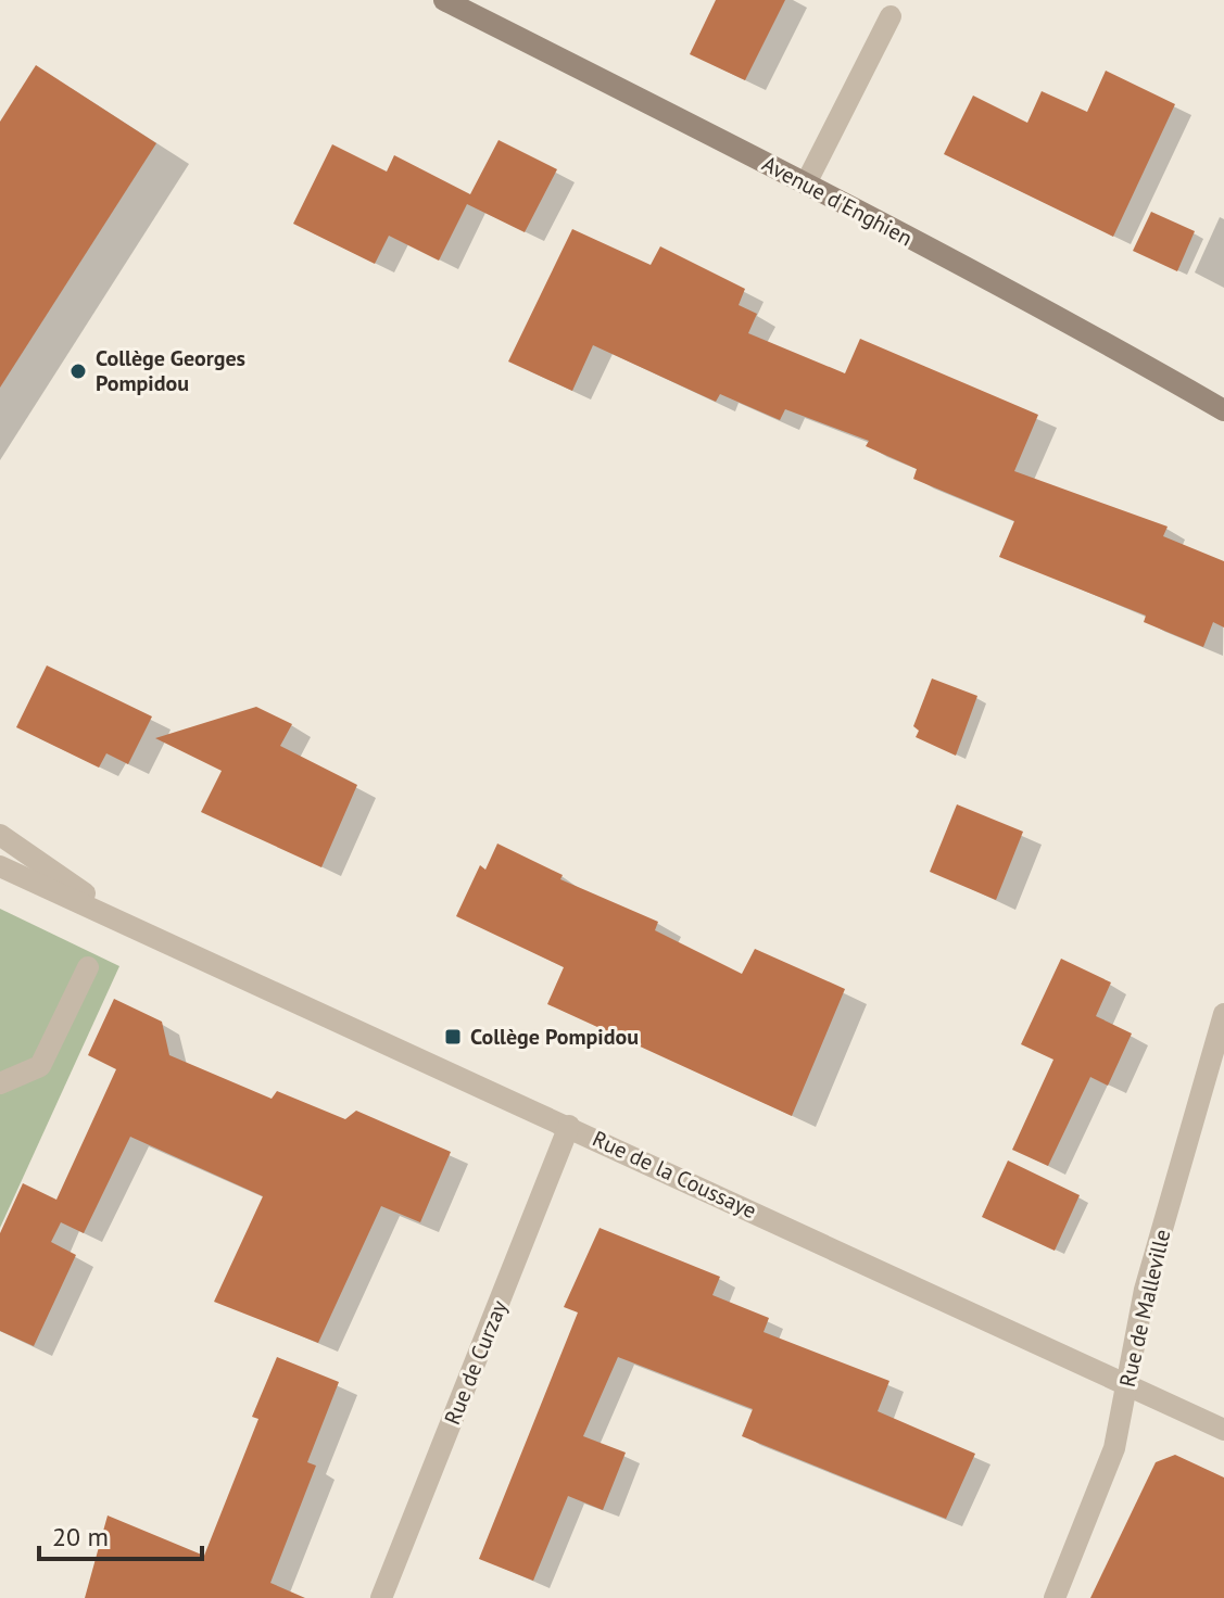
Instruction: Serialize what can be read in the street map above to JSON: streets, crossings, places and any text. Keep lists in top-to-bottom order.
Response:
{
  "streets": {
    "main road": ["Avenue d'Enghien"],
    "street": ["Rue de la Coussaye", "Rue de Malleville", "Rue de Curzay"]
  },
  "crossings": [
    ["Rue de la Coussaye", "Rue de Malleville"],
    ["Rue de la Coussaye", "Rue de Curzay"]
  ],
  "places": {
    "other": ["Collège Georges Pompidou"],
    "transit": ["Collège Pompidou"]
  },
  "scale_bar": "20 m"
}
